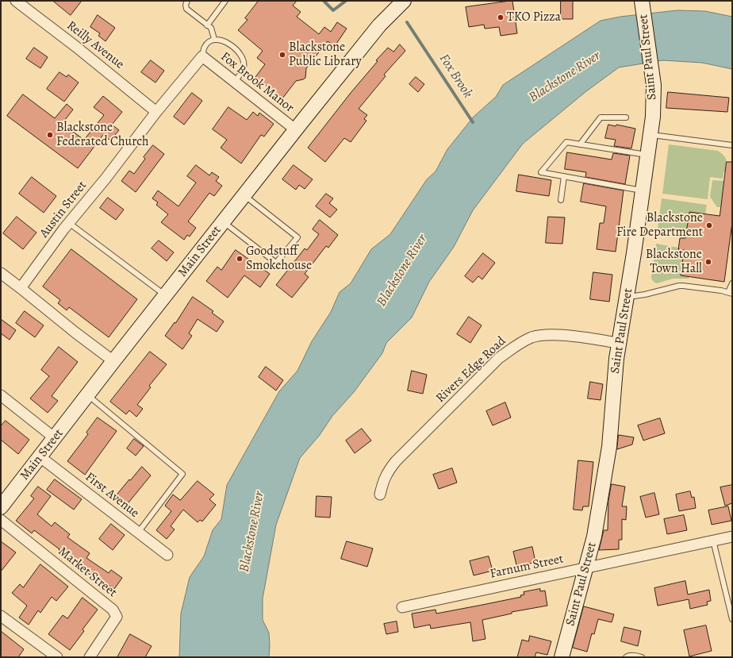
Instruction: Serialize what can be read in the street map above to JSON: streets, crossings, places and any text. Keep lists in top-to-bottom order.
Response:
{
  "streets": {
    "main road": ["Saint Paul Street", "Main Street"],
    "street": [
      "Reilly Avenue",
      "Fox Brook Manor",
      "Austin Street",
      "Rivers Edge Road",
      "First Avenue",
      "Farnum Street",
      "Market Street"
    ]
  },
  "crossings": [
    ["Reilly Avenue", "Austin Street"],
    ["Saint Paul Street", "Rivers Edge Road"],
    ["Saint Paul Street", "Farnum Street"],
    ["Fox Brook Manor", "Austin Street"],
    ["Fox Brook Manor", "Main Street"],
    ["Main Street", "First Avenue"]
  ],
  "water": ["Fox Brook", "Blackstone River"],
  "places": [
    "TKO Pizza",
    "Blackstone Public Library",
    "Blackstone Federated Church",
    "Blackstone Fire Department",
    "Goodstuff Smokehouse",
    "Blackstone Town Hall"
  ]
}
